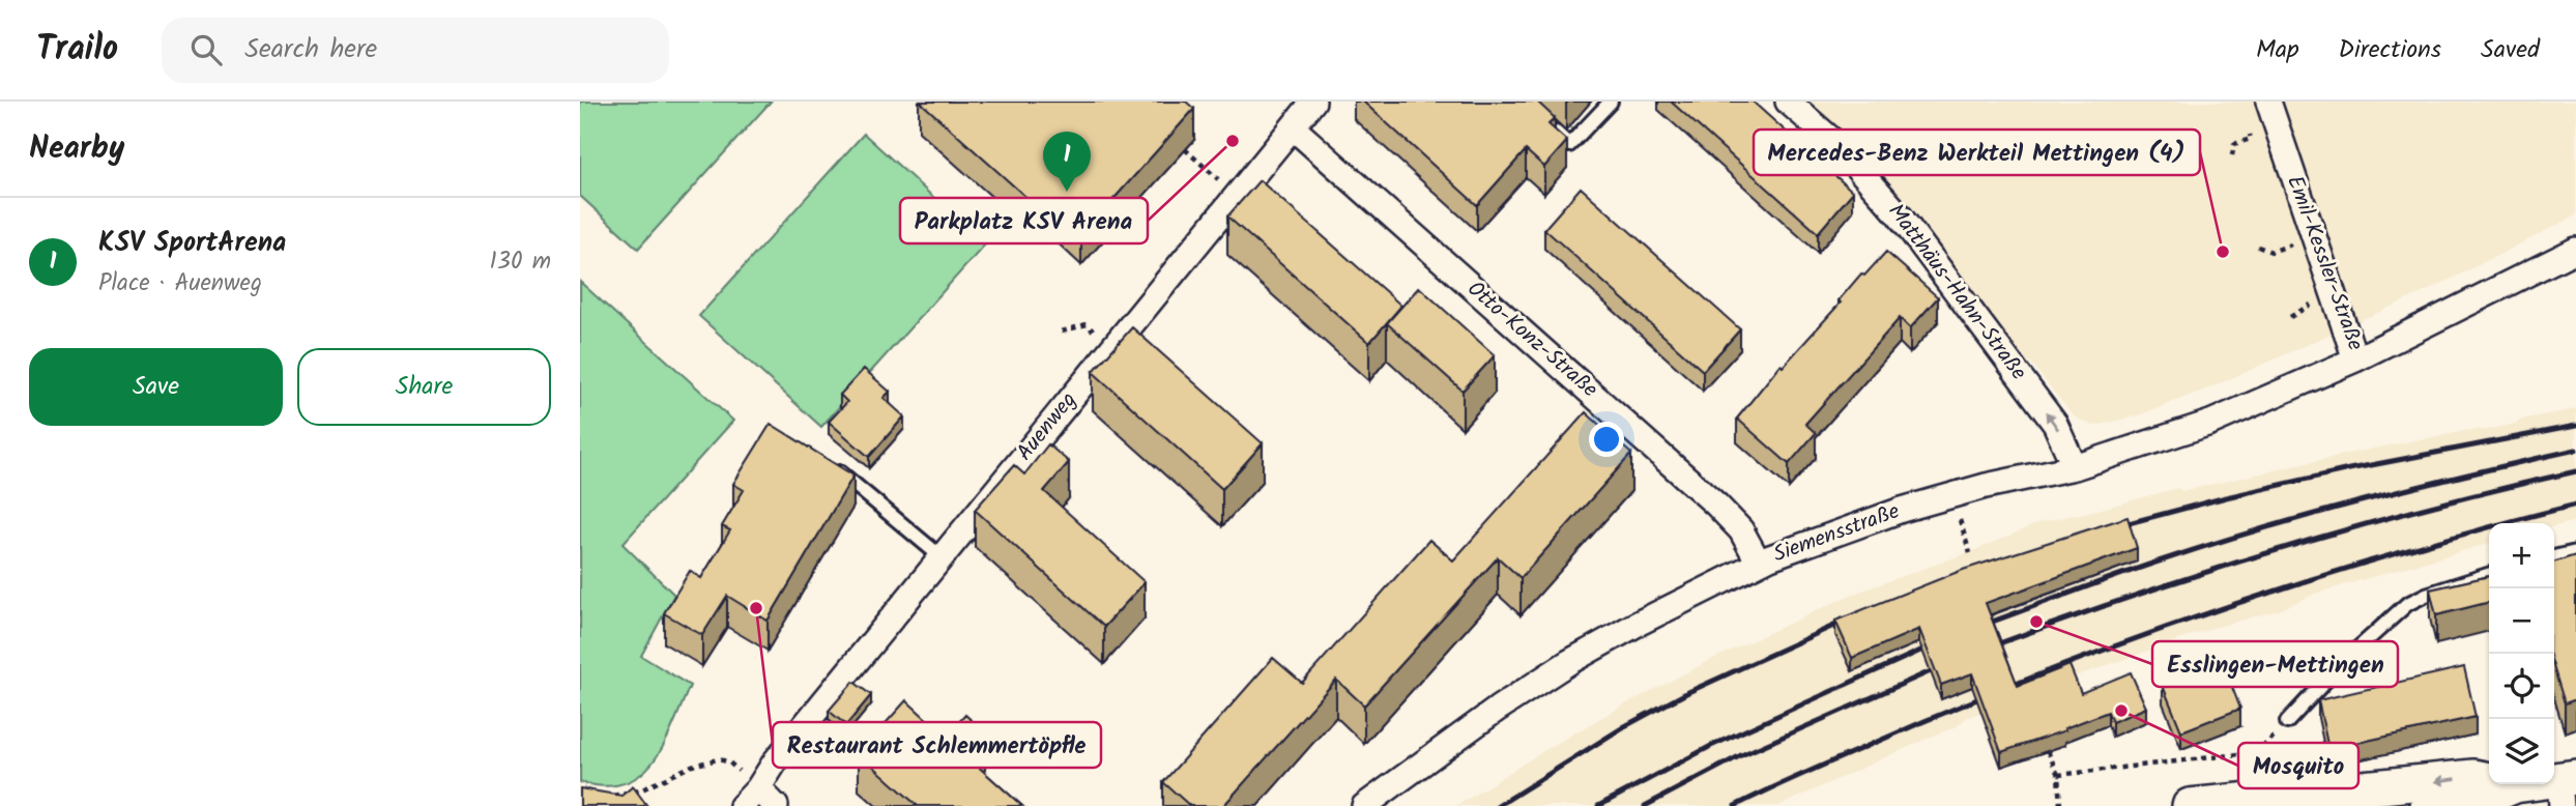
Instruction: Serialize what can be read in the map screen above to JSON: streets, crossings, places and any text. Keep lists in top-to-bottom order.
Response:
{
  "streets": {
    "street": [
      "Emil-Kessler-Straße",
      "Matthäus-Hahn-Straße",
      "Otto-Konz-Straße",
      "Auenweg",
      "Siemensstraße"
    ]
  },
  "crossings": [
    ["Emil-Kessler-Straße", "Siemensstraße"],
    ["Matthäus-Hahn-Straße", "Siemensstraße"],
    ["Otto-Konz-Straße", "Auenweg"],
    ["Otto-Konz-Straße", "Siemensstraße"]
  ],
  "one_way": ["Matthäus-Hahn-Straße"],
  "places": [
    "Parkplatz KSV Arena",
    "Mercedes-Benz Werkteil Mettingen (4)",
    "Restaurant Schlemmertöpfle",
    "Esslingen-Mettingen",
    "Mosquito"
  ],
  "page": {
    "header": "Trailo",
    "search": "Search here",
    "nav": ["Map", "Directions", "Saved"],
    "heading": "Nearby",
    "pins": "1",
    "list": [
      {
        "mark": "1",
        "name": "KSV SportArena",
        "note": "Place · Auenweg",
        "value": "130 m"
      }
    ],
    "buttons": ["Save", "Share"],
    "map_buttons": ["+", "−"]
  }
}
